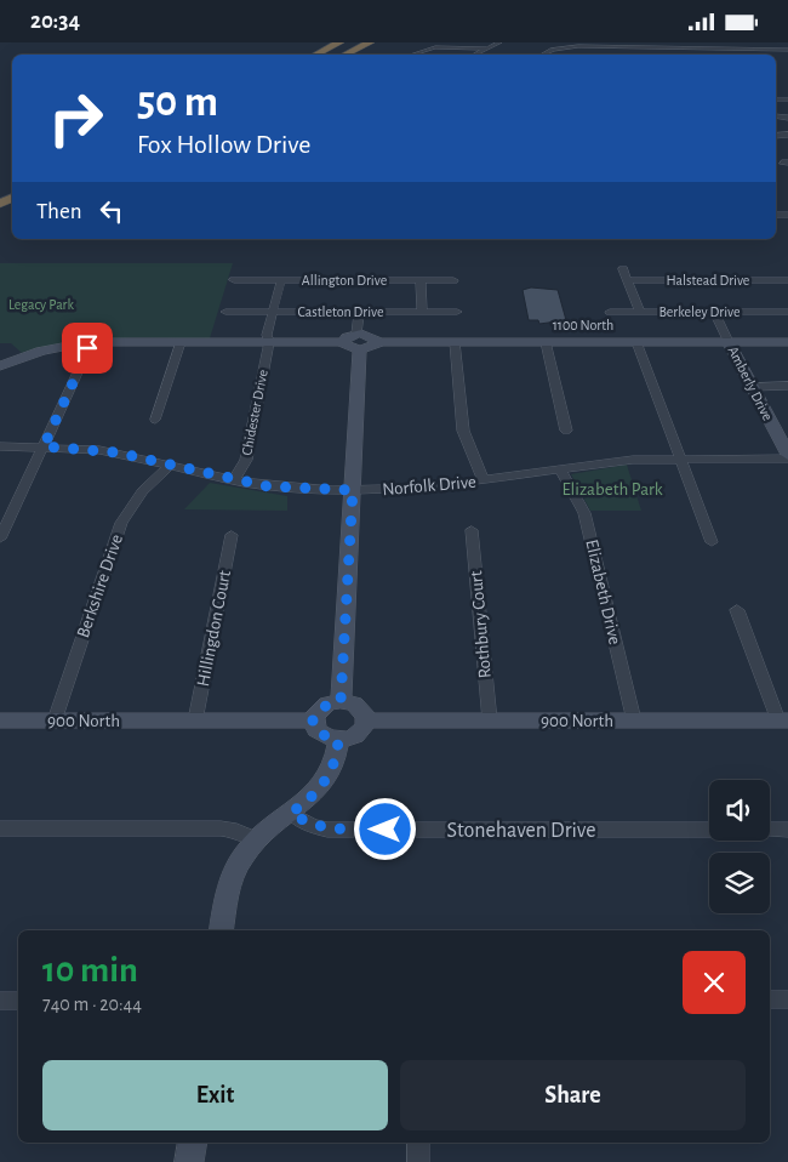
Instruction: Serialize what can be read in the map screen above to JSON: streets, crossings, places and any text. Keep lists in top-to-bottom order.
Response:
{
  "streets": {
    "street": [
      "Allington Drive",
      "Halstead Drive",
      "Castleton Drive",
      "Berkeley Drive",
      "1100 North",
      "Amberly Drive",
      "Chidester Drive",
      "Norfolk Drive",
      "Berkshire Drive",
      "Elizabeth Drive",
      "Rothbury Court",
      "Hillingdon Court",
      "900 North",
      "Stonehaven Drive"
    ]
  },
  "crossings": [
    ["Allington Drive", "Chidester Drive"],
    ["Castleton Drive", "Chidester Drive"],
    ["Berkeley Drive", "Amberly Drive"],
    ["1100 North", "Amberly Drive"],
    ["Amberly Drive", "Norfolk Drive"],
    ["Chidester Drive", "Norfolk Drive"],
    ["Norfolk Drive", "Berkshire Drive"],
    ["Norfolk Drive", "Elizabeth Drive"],
    ["Berkshire Drive", "900 North"],
    ["Elizabeth Drive", "900 North"],
    ["Rothbury Court", "900 North"],
    ["Hillingdon Court", "900 North"]
  ],
  "parks": ["Legacy Park", "Elizabeth Park"],
  "page": {
    "status": "20:34",
    "turn": ["50 m", "Fox Hollow Drive"],
    "then": "Then",
    "heading": ["10 min", "740 m · 20:44"],
    "buttons": ["Exit", "Share"]
  }
}
